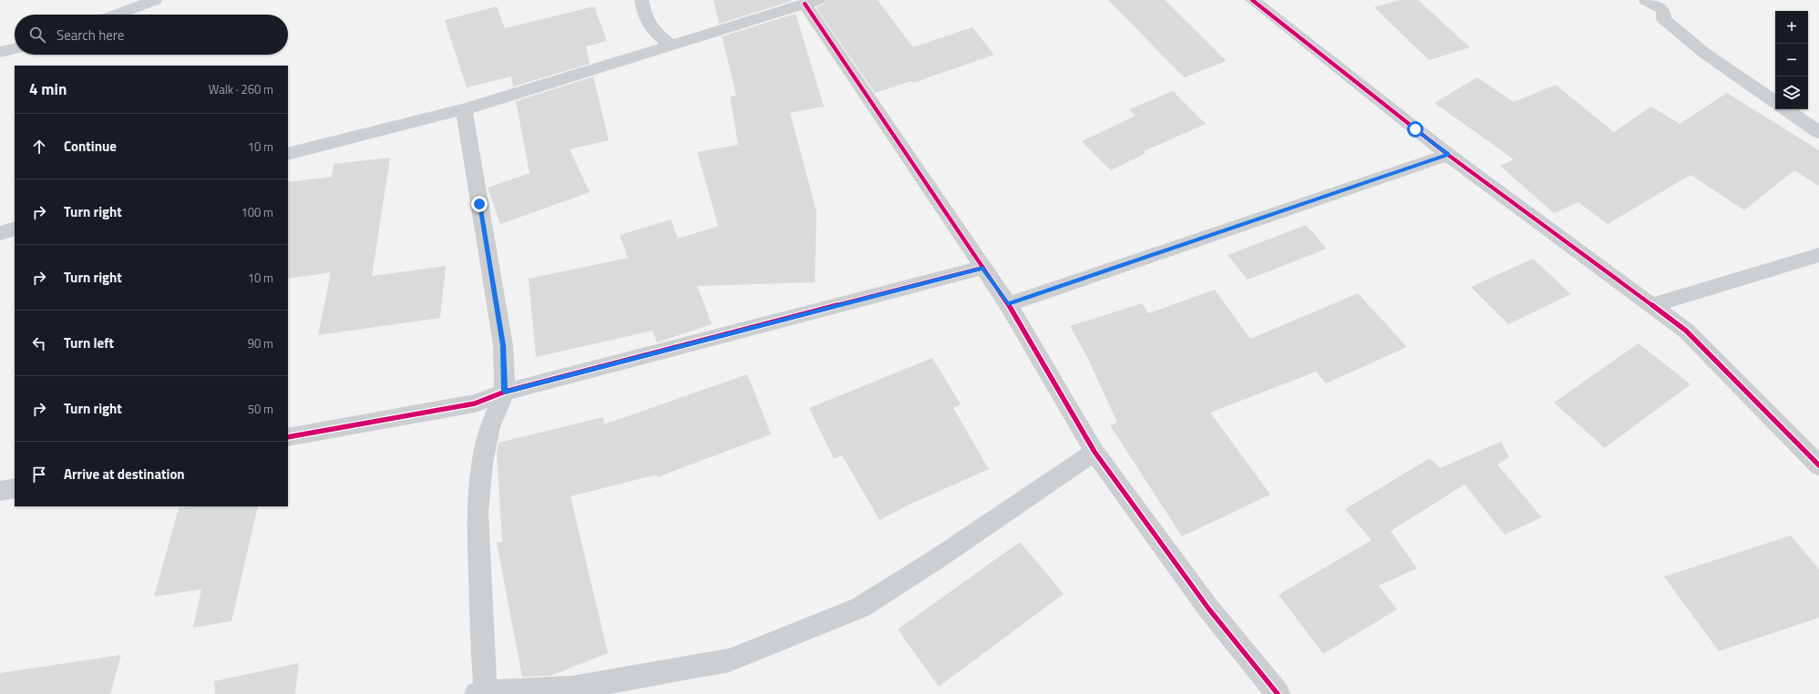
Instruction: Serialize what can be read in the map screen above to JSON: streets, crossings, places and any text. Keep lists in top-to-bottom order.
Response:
{
  "page": {
    "map_buttons": ["+", "−"],
    "search": "Search here",
    "heading": ["4 min", "Walk · 260 m"],
    "list": [
      ["Continue", "10 m"],
      ["Turn right", "100 m"],
      ["Turn right", "10 m"],
      ["Turn left", "90 m"],
      ["Turn right", "50 m"],
      "Arrive at destination"
    ]
  }
}
